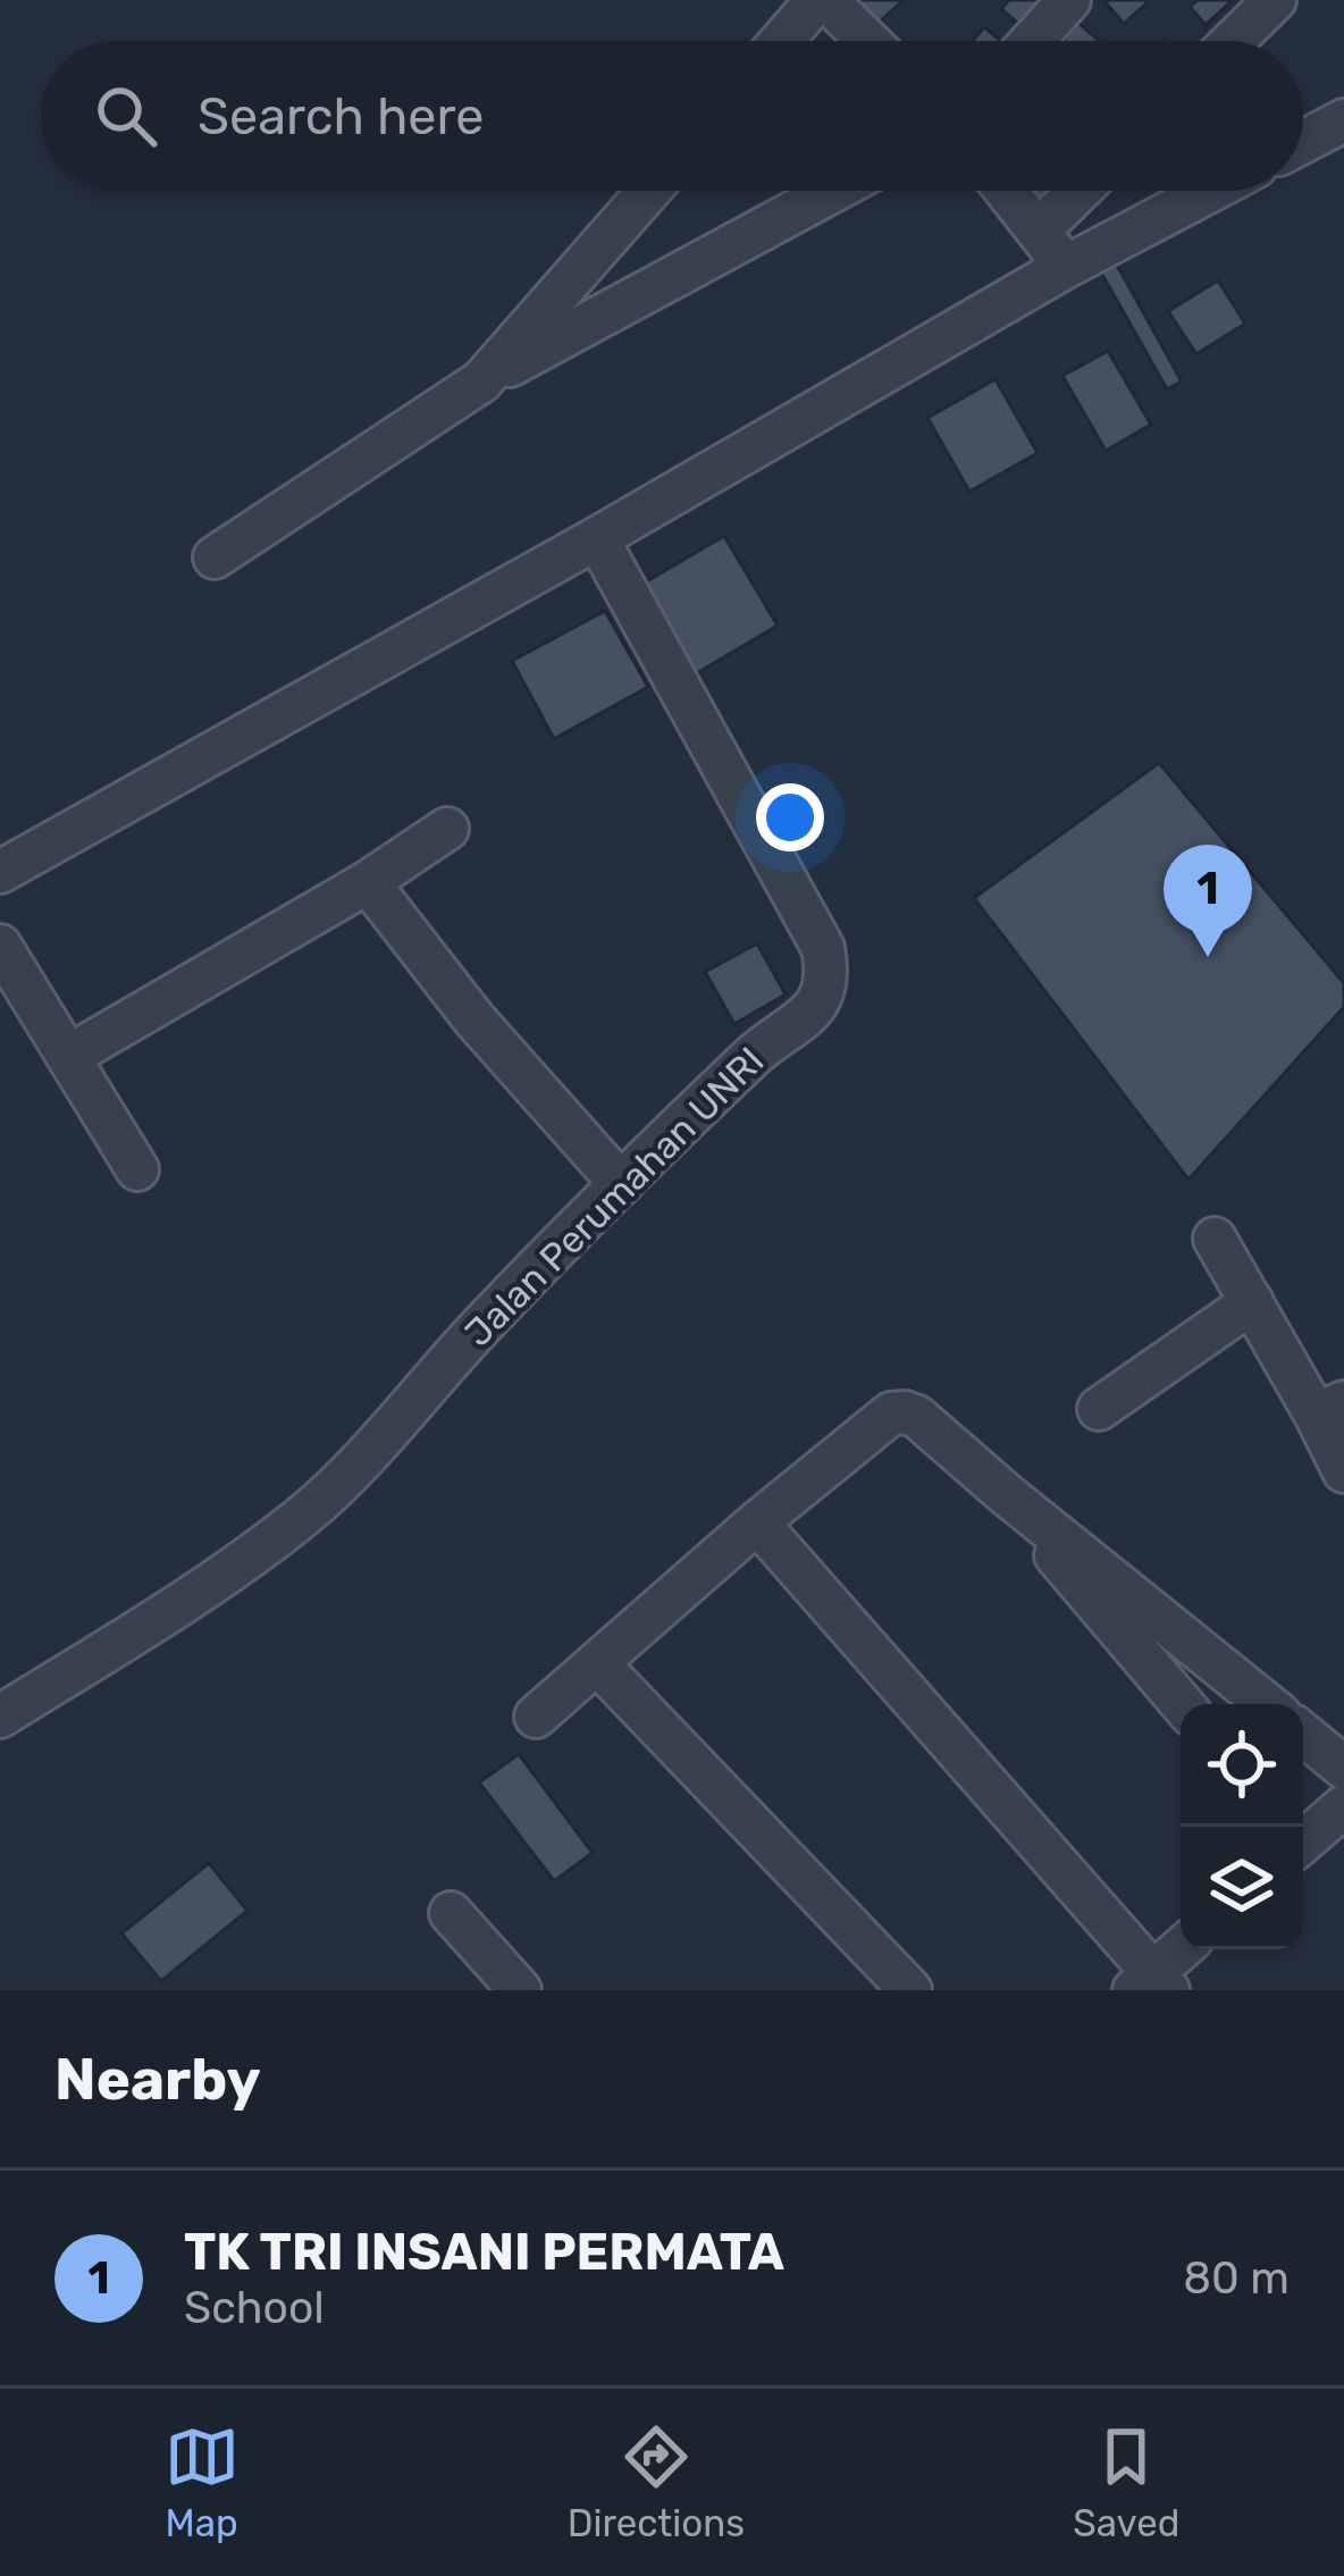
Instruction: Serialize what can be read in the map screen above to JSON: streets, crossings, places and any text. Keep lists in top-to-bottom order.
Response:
{
  "streets": {
    "street": ["Jalan Perumahan UNRI"]
  },
  "page": {
    "search": "Search here",
    "pins": "1",
    "heading": "Nearby",
    "list": [
      {
        "mark": "1",
        "name": "TK TRI INSANI PERMATA",
        "note": "School",
        "value": "80 m"
      }
    ],
    "nav": ["Map", "Directions", "Saved"]
  }
}
